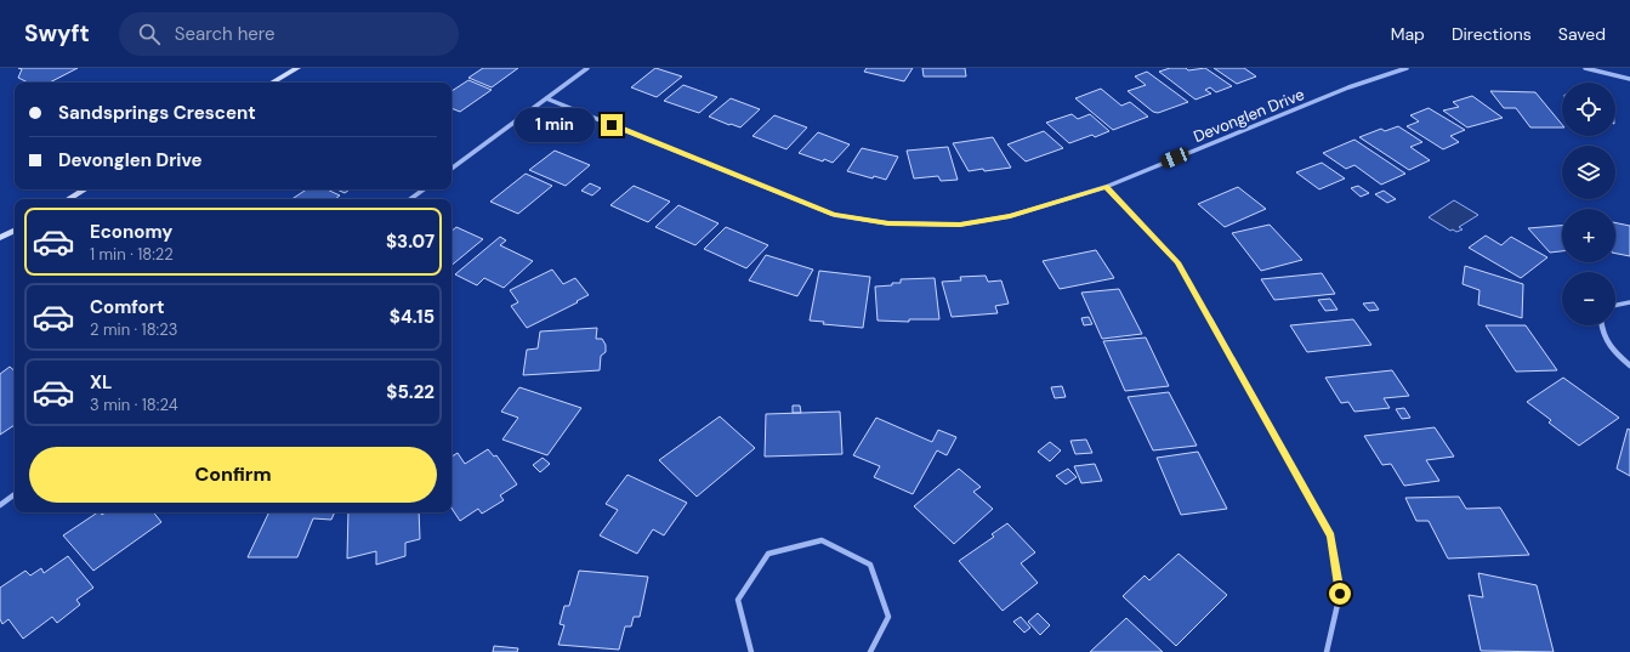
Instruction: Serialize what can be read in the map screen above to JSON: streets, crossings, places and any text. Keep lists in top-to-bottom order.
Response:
{
  "streets": {
    "street": ["Devonglen Drive"]
  },
  "page": {
    "header": "Swyft",
    "search": "Search here",
    "nav": ["Map", "Directions", "Saved"],
    "map_buttons": ["+", "−"],
    "banner": ["Sandsprings Crescent", "Devonglen Drive"],
    "bubble": "1 min",
    "list": [
      {
        "name": "Economy",
        "note": "1 min · 18:22",
        "value": "$3.07"
      },
      {
        "name": "Comfort",
        "note": "2 min · 18:23",
        "value": "$4.15"
      },
      {
        "name": "XL",
        "note": "3 min · 18:24",
        "value": "$5.22"
      }
    ],
    "buttons": "Confirm"
  }
}
